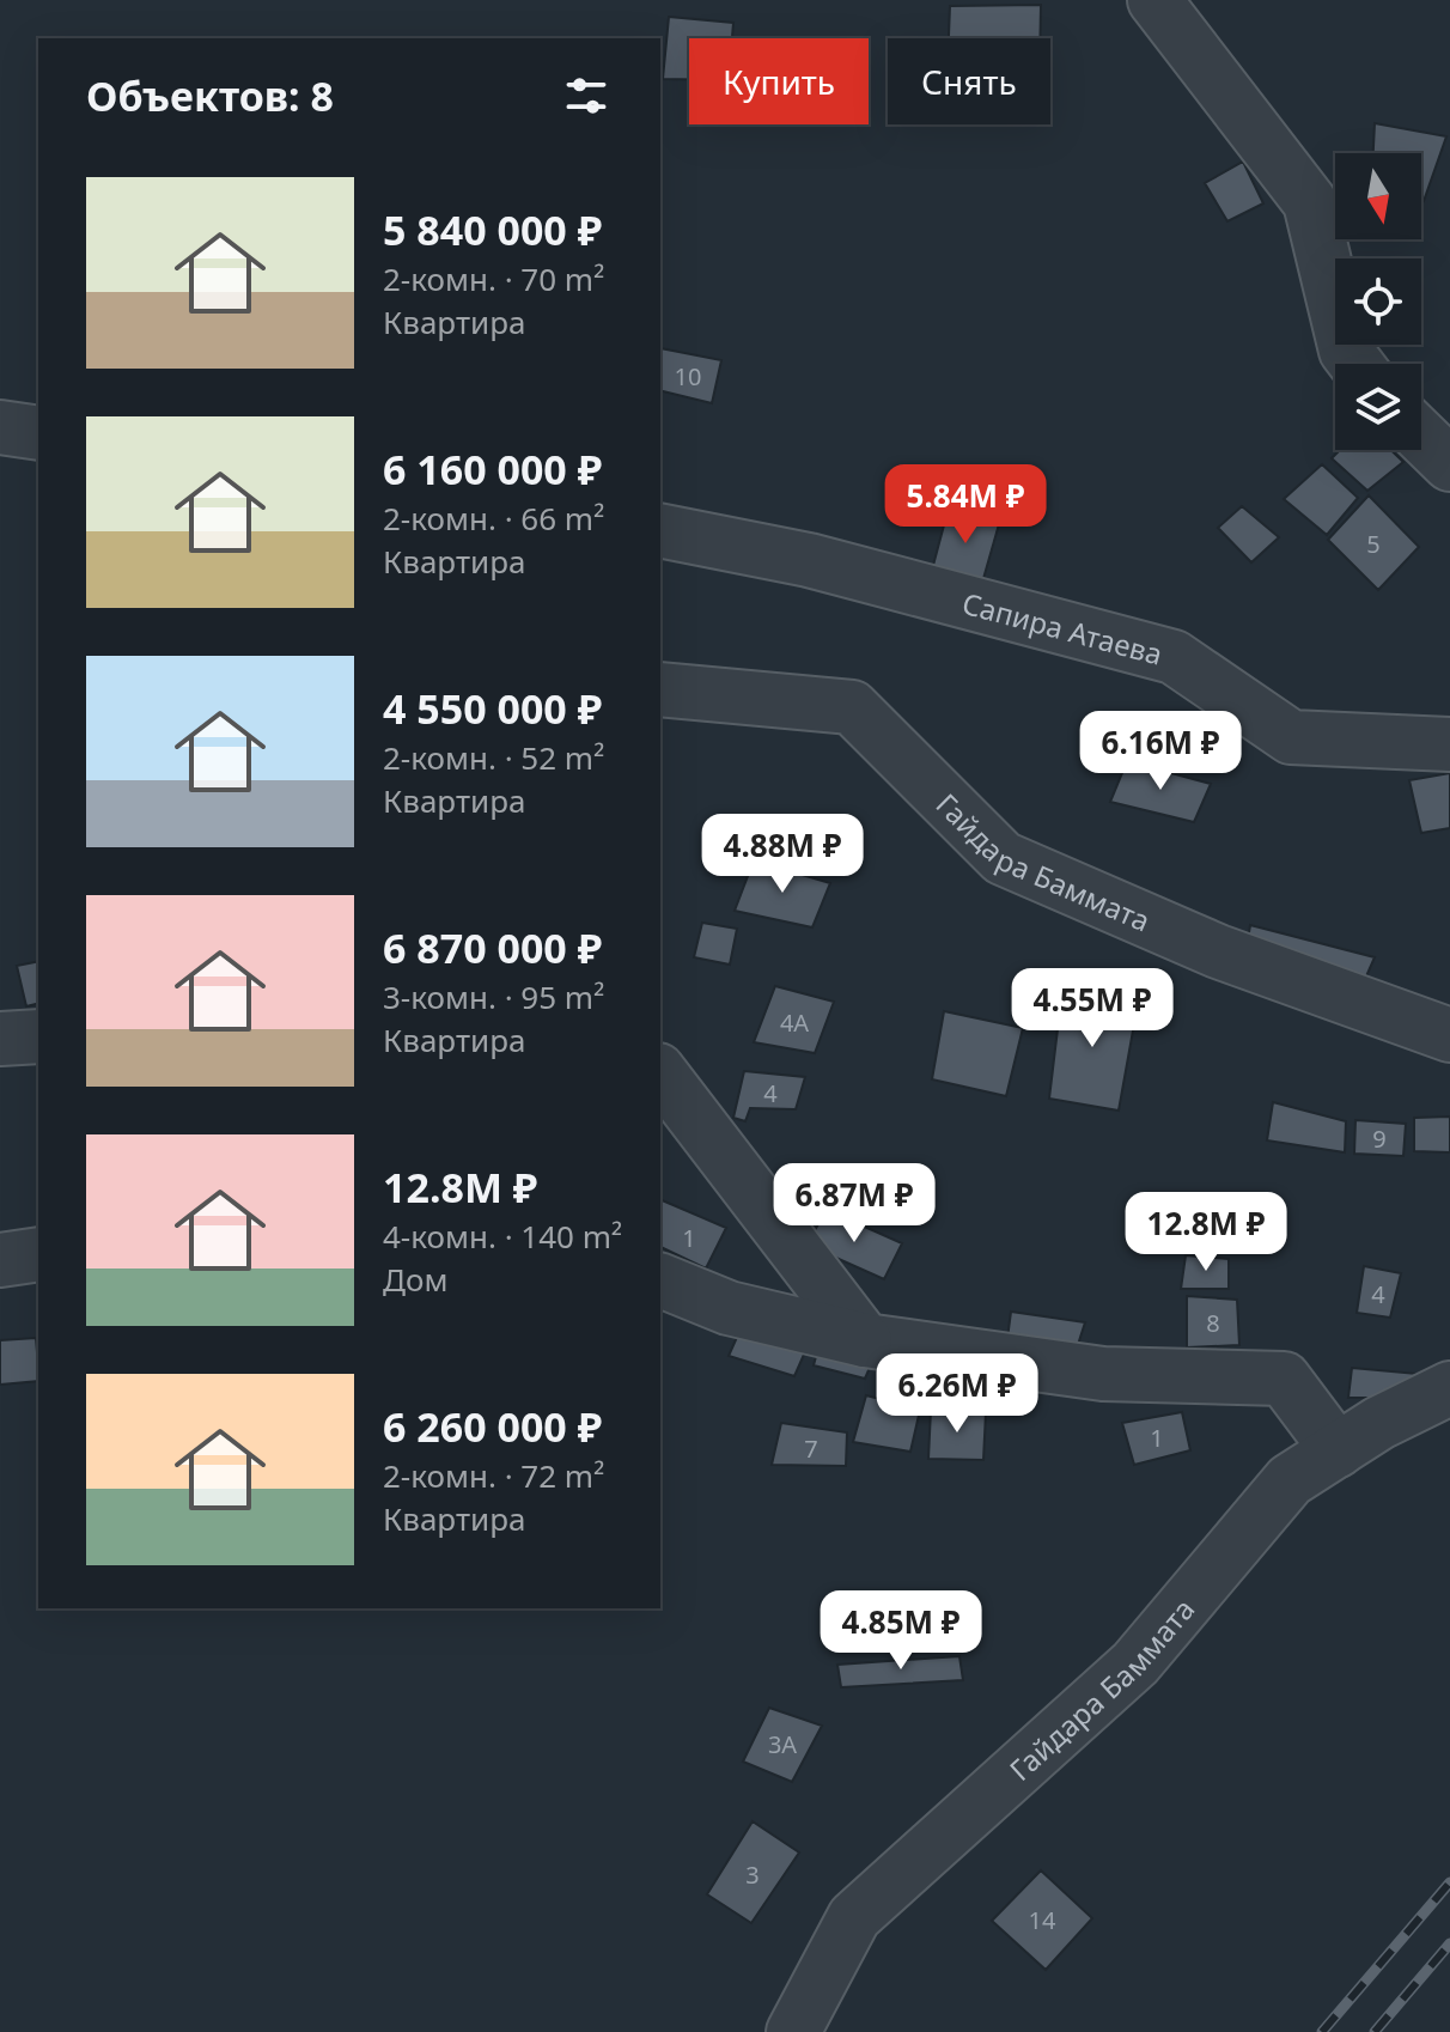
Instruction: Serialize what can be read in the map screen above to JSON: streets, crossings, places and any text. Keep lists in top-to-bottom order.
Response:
{
  "streets": {
    "street": ["Сапира Атаева", "Гайдара Баммата"]
  },
  "house_numbers": [
    "10",
    "5",
    "4А",
    "4",
    "9",
    "1",
    "4",
    "8",
    "1",
    "7",
    "3А",
    "3",
    "14"
  ],
  "north": "bottom",
  "page": {
    "chip": ["Купить", "Снять"],
    "heading": "Объектов: 8",
    "list": [
      {
        "name": "5 840 000 ₽",
        "note": "2-комн. · 70 m² · Квартира"
      },
      {
        "name": "6 160 000 ₽",
        "note": "2-комн. · 66 m² · Квартира"
      },
      {
        "name": "4 550 000 ₽",
        "note": "2-комн. · 52 m² · Квартира"
      },
      {
        "name": "6 870 000 ₽",
        "note": "3-комн. · 95 m² · Квартира"
      },
      {
        "name": "12.8M ₽",
        "note": "4-комн. · 140 m² · Дом"
      },
      {
        "name": "6 260 000 ₽",
        "note": "2-комн. · 72 m² · Квартира"
      }
    ],
    "price": [
      "5.84M ₽",
      "6.16M ₽",
      "4.88M ₽",
      "4.55M ₽",
      "6.87M ₽",
      "12.8M ₽",
      "6.26M ₽",
      "4.85M ₽"
    ]
  }
}
